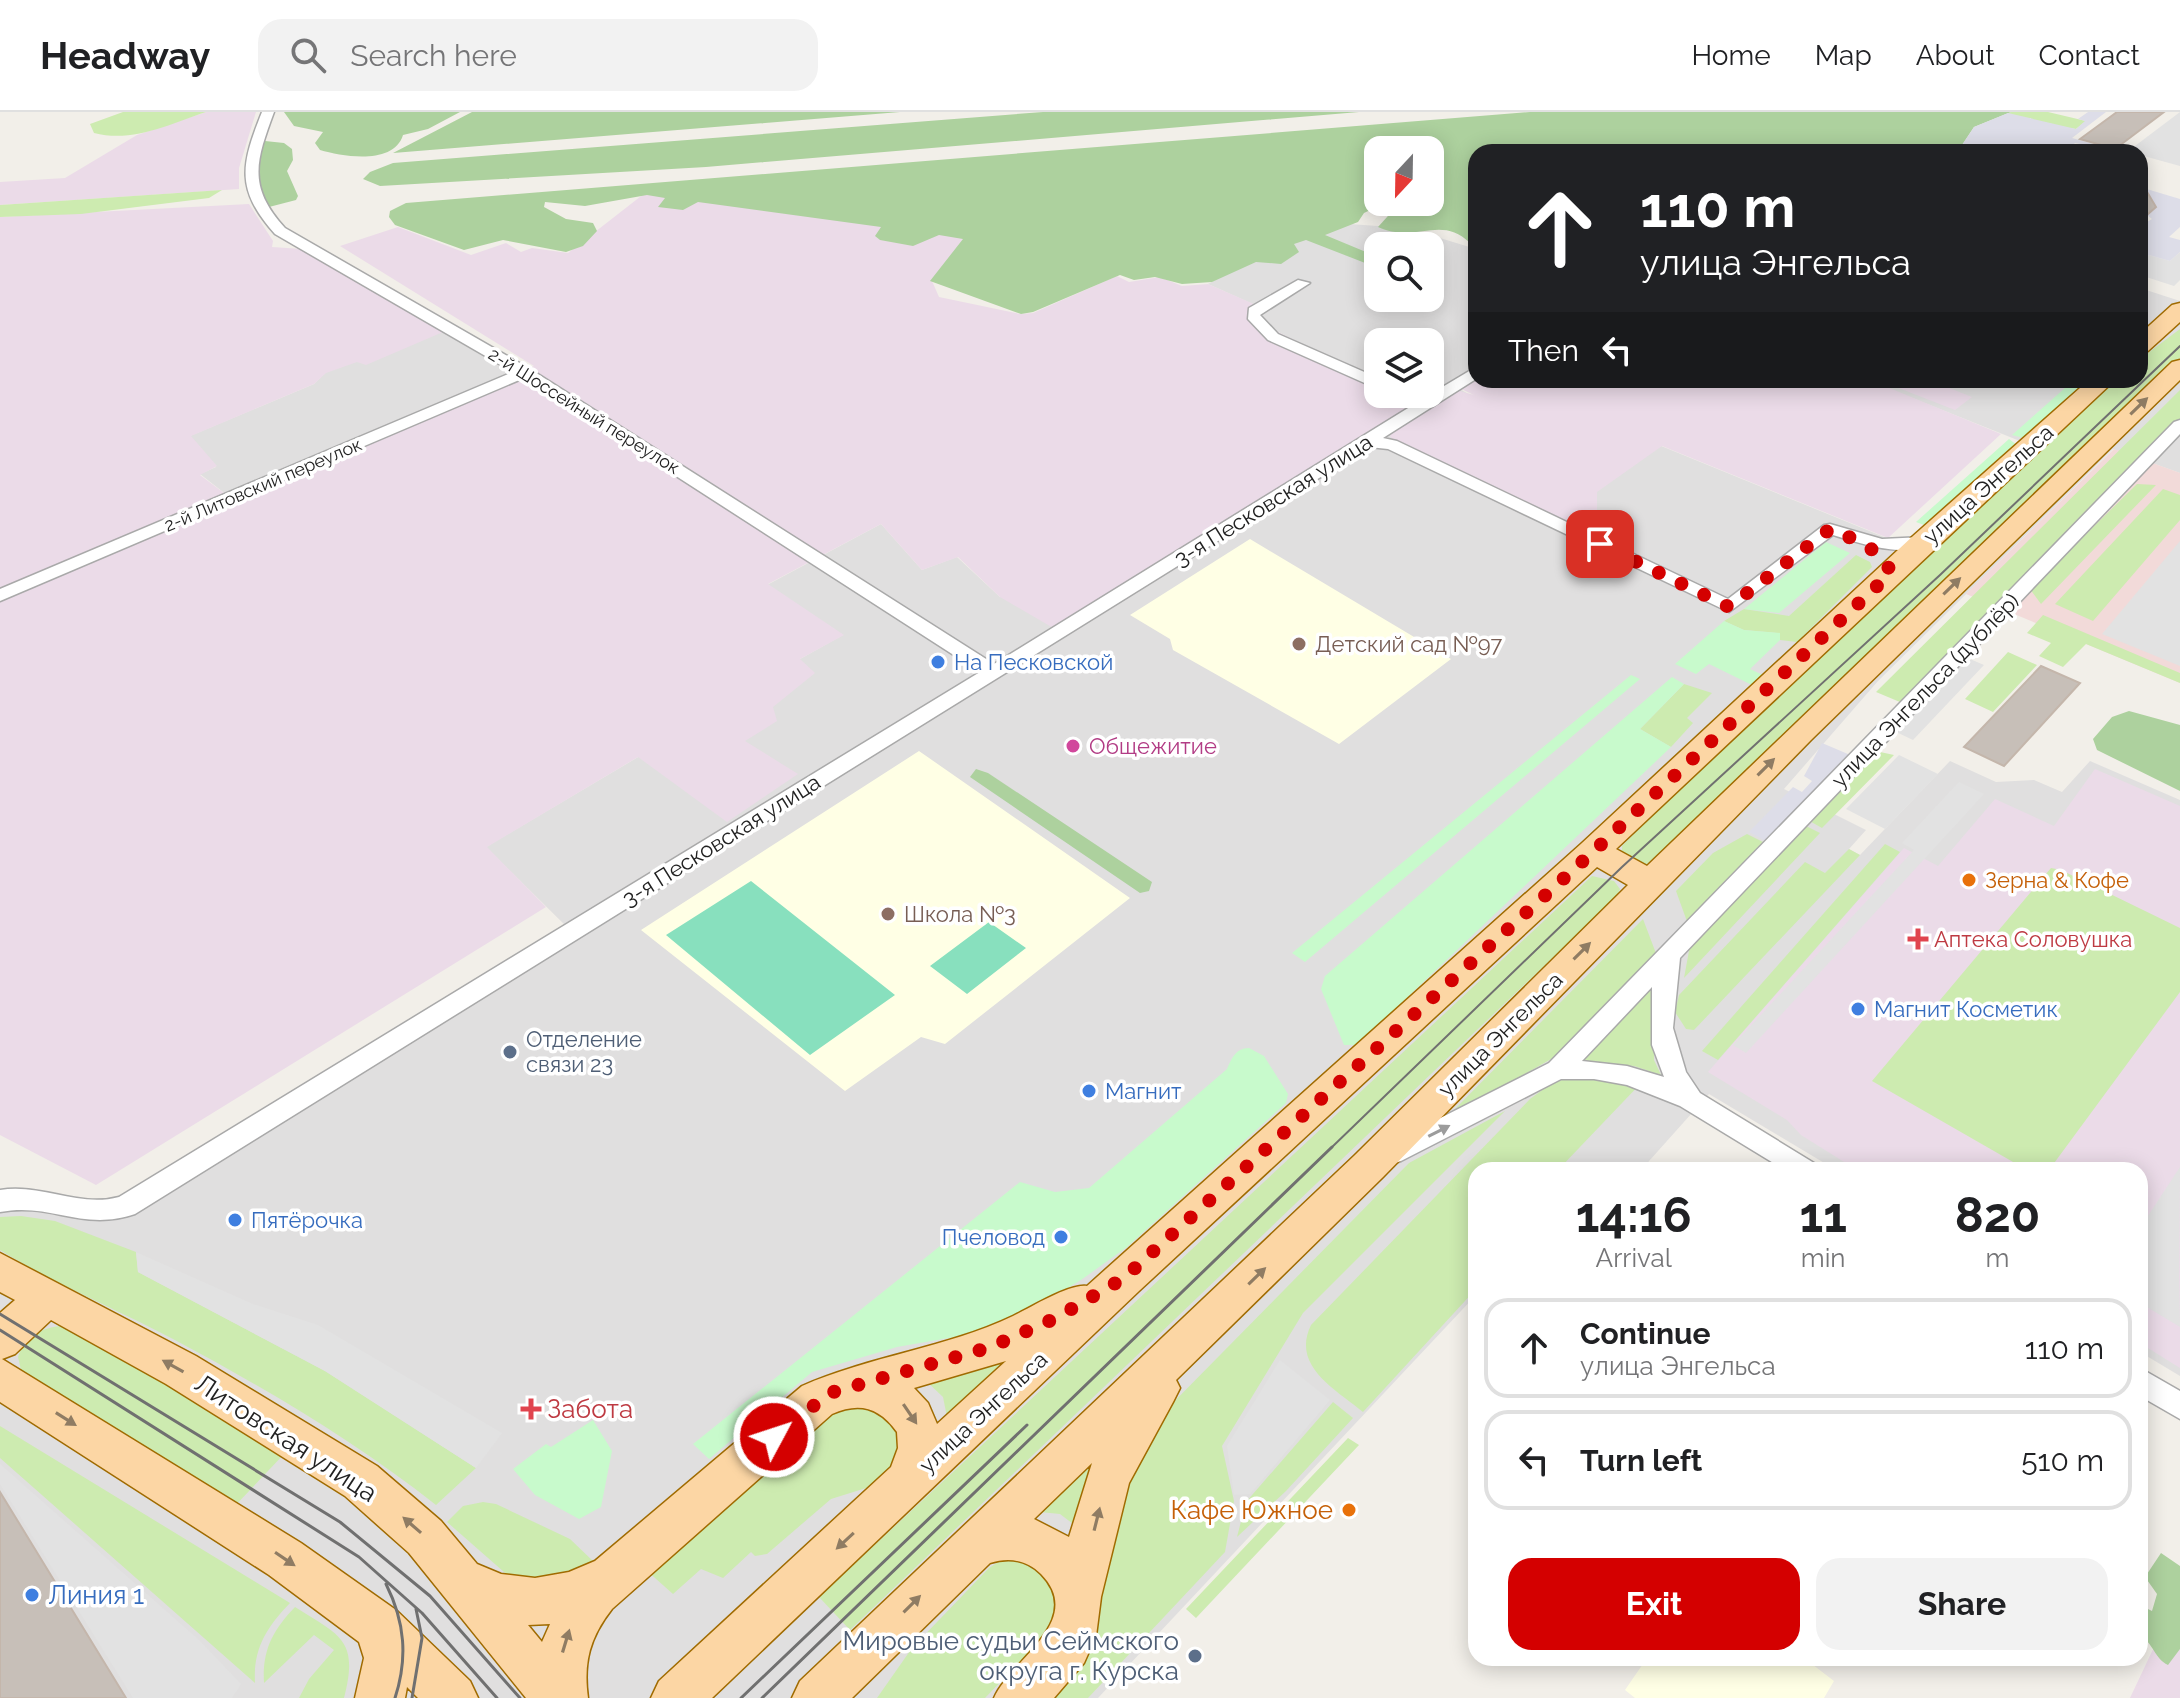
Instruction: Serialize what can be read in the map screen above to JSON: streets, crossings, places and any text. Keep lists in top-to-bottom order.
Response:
{
  "streets": {
    "main road": ["улица Энгельса", "Литовская улица"],
    "street": [
      "2-й Шоссейный переулок",
      "2-й Литовский переулок",
      "3-я Песковская улица",
      "улица Энгельса (дублёр)"
    ]
  },
  "crossings": [
    ["2-й Шоссейный переулок", "2-й Литовский переулок"],
    ["2-й Шоссейный переулок", "3-я Песковская улица"]
  ],
  "places": {
    "other": [
      "Детский сад №97",
      "На Песковской",
      "Общежитие",
      "Зерна & Кофе",
      "Школа №3",
      "Магнит Косметик",
      "Отделение связи 23",
      "Магнит",
      "Пятёрочка",
      "Пчеловод",
      "Кафе Южное",
      "Линия 1",
      "Мировые судьи Сеймского округа г. Курска"
    ],
    "health": ["Аптека Соловушка", "Забота"]
  },
  "north": "bottom",
  "page": {
    "header": "Headway",
    "search": "Search here",
    "nav": [
      "Home",
      "Map",
      "About",
      "Contact"
    ],
    "turn": ["110 m", "улица Энгельса"],
    "then": "Then",
    "eta": [
      "14:16",
      "Arrival",
      "11",
      "min",
      "820",
      "m"
    ],
    "list": [
      {
        "name": "Continue",
        "note": "улица Энгельса",
        "value": "110 m"
      },
      {
        "name": "Turn left",
        "value": "510 m"
      }
    ],
    "buttons": ["Exit", "Share"]
  }
}
